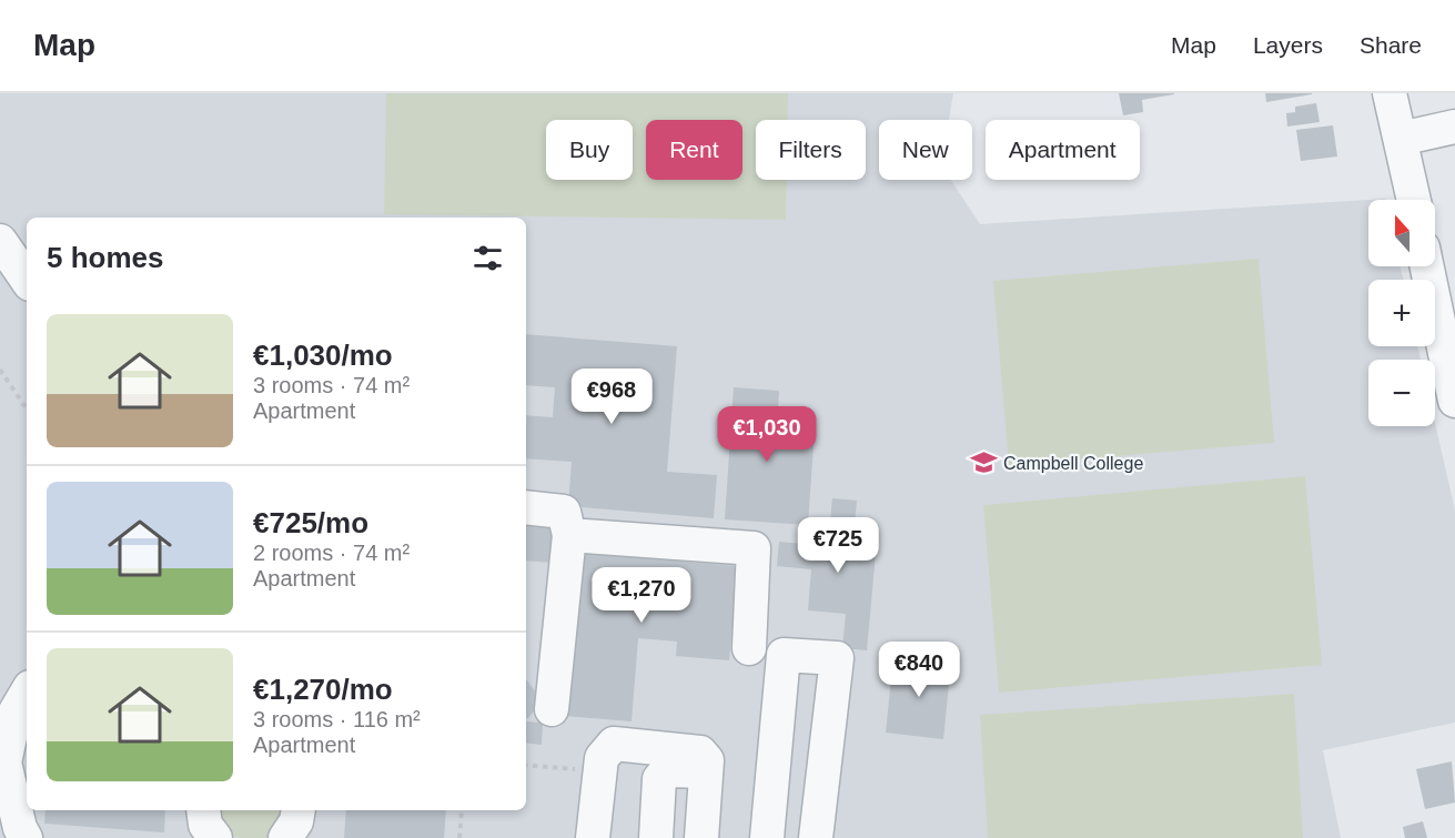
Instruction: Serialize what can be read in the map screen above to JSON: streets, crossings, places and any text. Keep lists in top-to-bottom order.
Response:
{
  "places": {
    "school or university": ["Campbell College"]
  },
  "north": "top",
  "page": {
    "header": "Map",
    "nav": ["Map", "Layers", "Share"],
    "chip": [
      "Buy",
      "Rent",
      "Filters",
      "New",
      "Apartment"
    ],
    "map_buttons": ["+", "−"],
    "heading": "5 homes",
    "list": [
      {
        "name": "€1,030/mo",
        "note": "3 rooms · 74 m² · Apartment"
      },
      {
        "name": "€725/mo",
        "note": "2 rooms · 74 m² · Apartment"
      },
      {
        "name": "€1,270/mo",
        "note": "3 rooms · 116 m² · Apartment"
      }
    ],
    "price": [
      "€968",
      "€1,030",
      "€725",
      "€1,270",
      "€840"
    ]
  }
}
